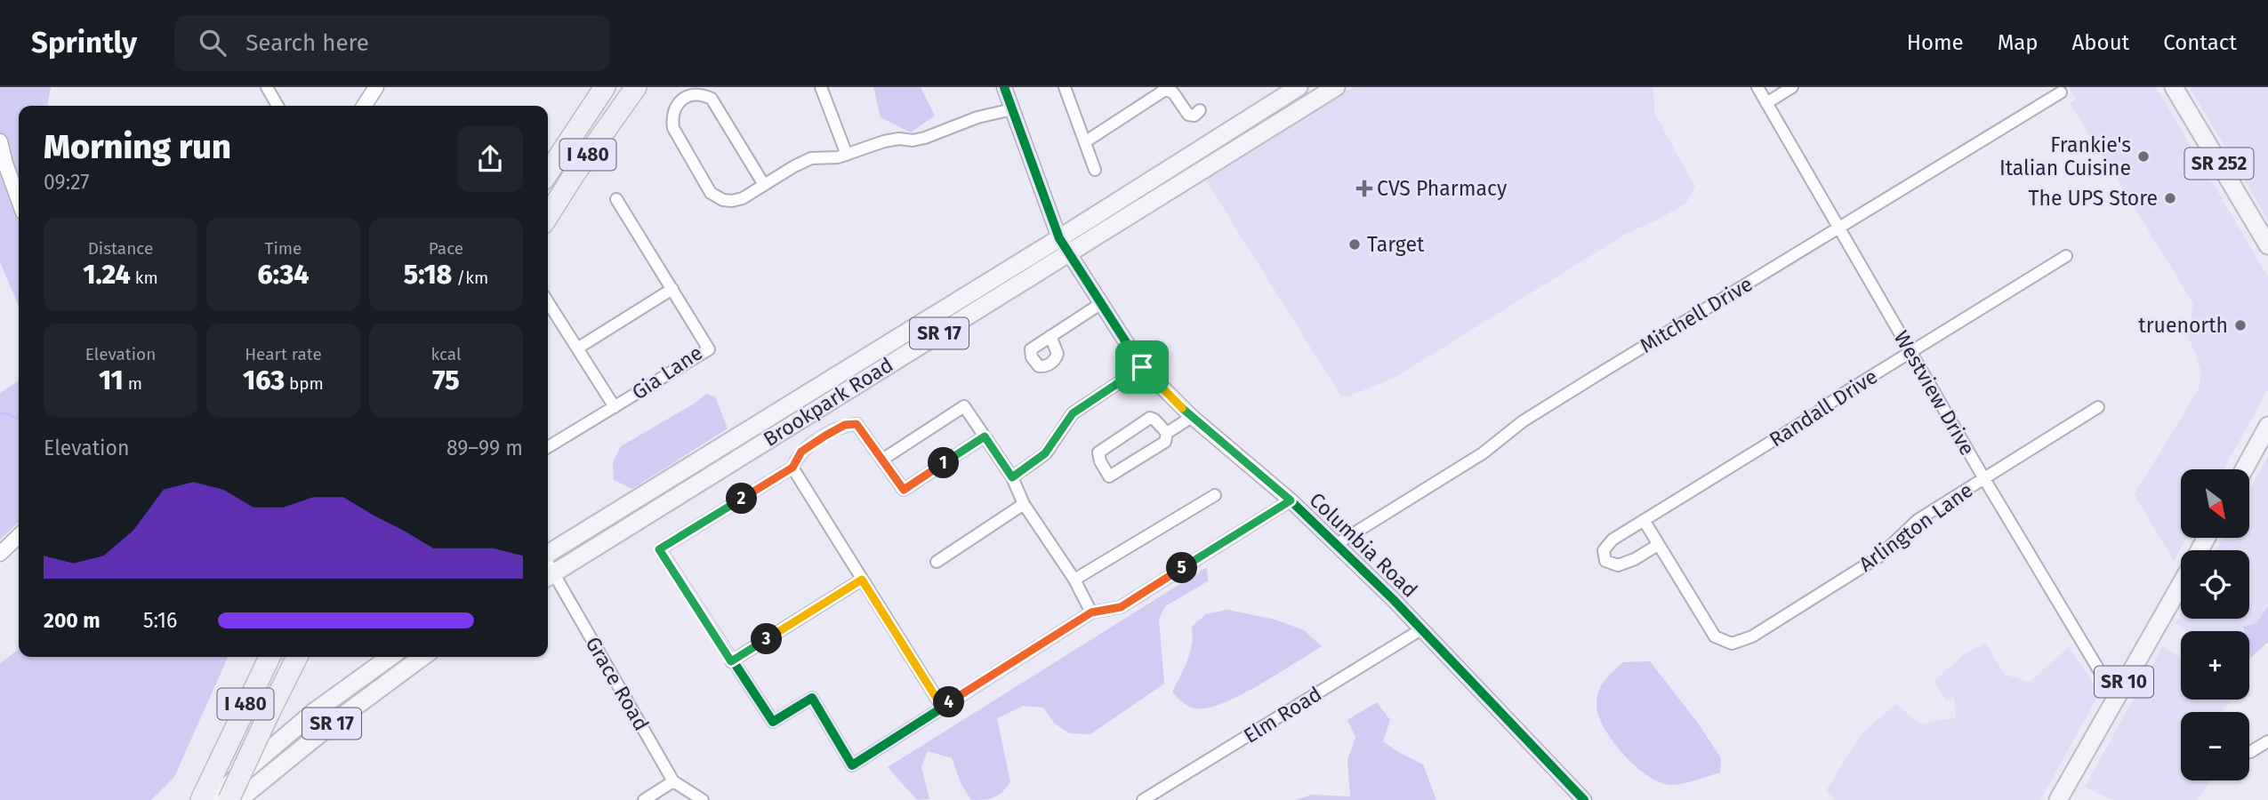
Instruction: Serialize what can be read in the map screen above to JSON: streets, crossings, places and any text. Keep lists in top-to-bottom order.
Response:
{
  "streets": {
    "highway": ["I 480"],
    "main road": [
      "SR 252",
      "SR 17",
      "Brookpark Road",
      "SR 10"
    ],
    "street": [
      "Mitchell Drive",
      "Gia Lane",
      "Westview Drive",
      "Randall Drive",
      "Arlington Lane",
      "Columbia Road",
      "Grace Road",
      "Elm Road"
    ]
  },
  "crossings": [
    ["Mitchell Drive", "Westview Drive"],
    ["Mitchell Drive", "Columbia Road"],
    ["Westview Drive", "Randall Drive"],
    ["Westview Drive", "Arlington Lane"],
    ["Westview Drive", "SR 10"],
    ["Brookpark Road", "Columbia Road"],
    ["Brookpark Road", "Grace Road"],
    ["Randall Drive", "Arlington Lane"],
    ["Columbia Road", "Elm Road"]
  ],
  "places": {
    "other": [
      "Frankie's Italian Cuisine",
      "The UPS Store",
      "Target",
      "truenorth"
    ],
    "health": ["CVS Pharmacy"]
  },
  "north": "bottom right",
  "page": {
    "header": "Sprintly",
    "search": "Search here",
    "nav": [
      "Home",
      "Map",
      "About",
      "Contact"
    ],
    "heading": ["Morning run", "09:27"],
    "stats": [
      ["Distance", "1.24 km"],
      ["Time", "6:34"],
      ["Pace", "5:18 /km"],
      ["Elevation", "11 m"],
      ["Heart rate", "163 bpm"],
      ["kcal", "75"]
    ],
    "chart": ["Elevation", "89–99 m"],
    "pins": [
      "1",
      "2",
      "5",
      "3",
      "4"
    ],
    "map_buttons": ["+", "−"],
    "list": [
      {
        "name": "200 m",
        "note": "5:16"
      }
    ]
  }
}
